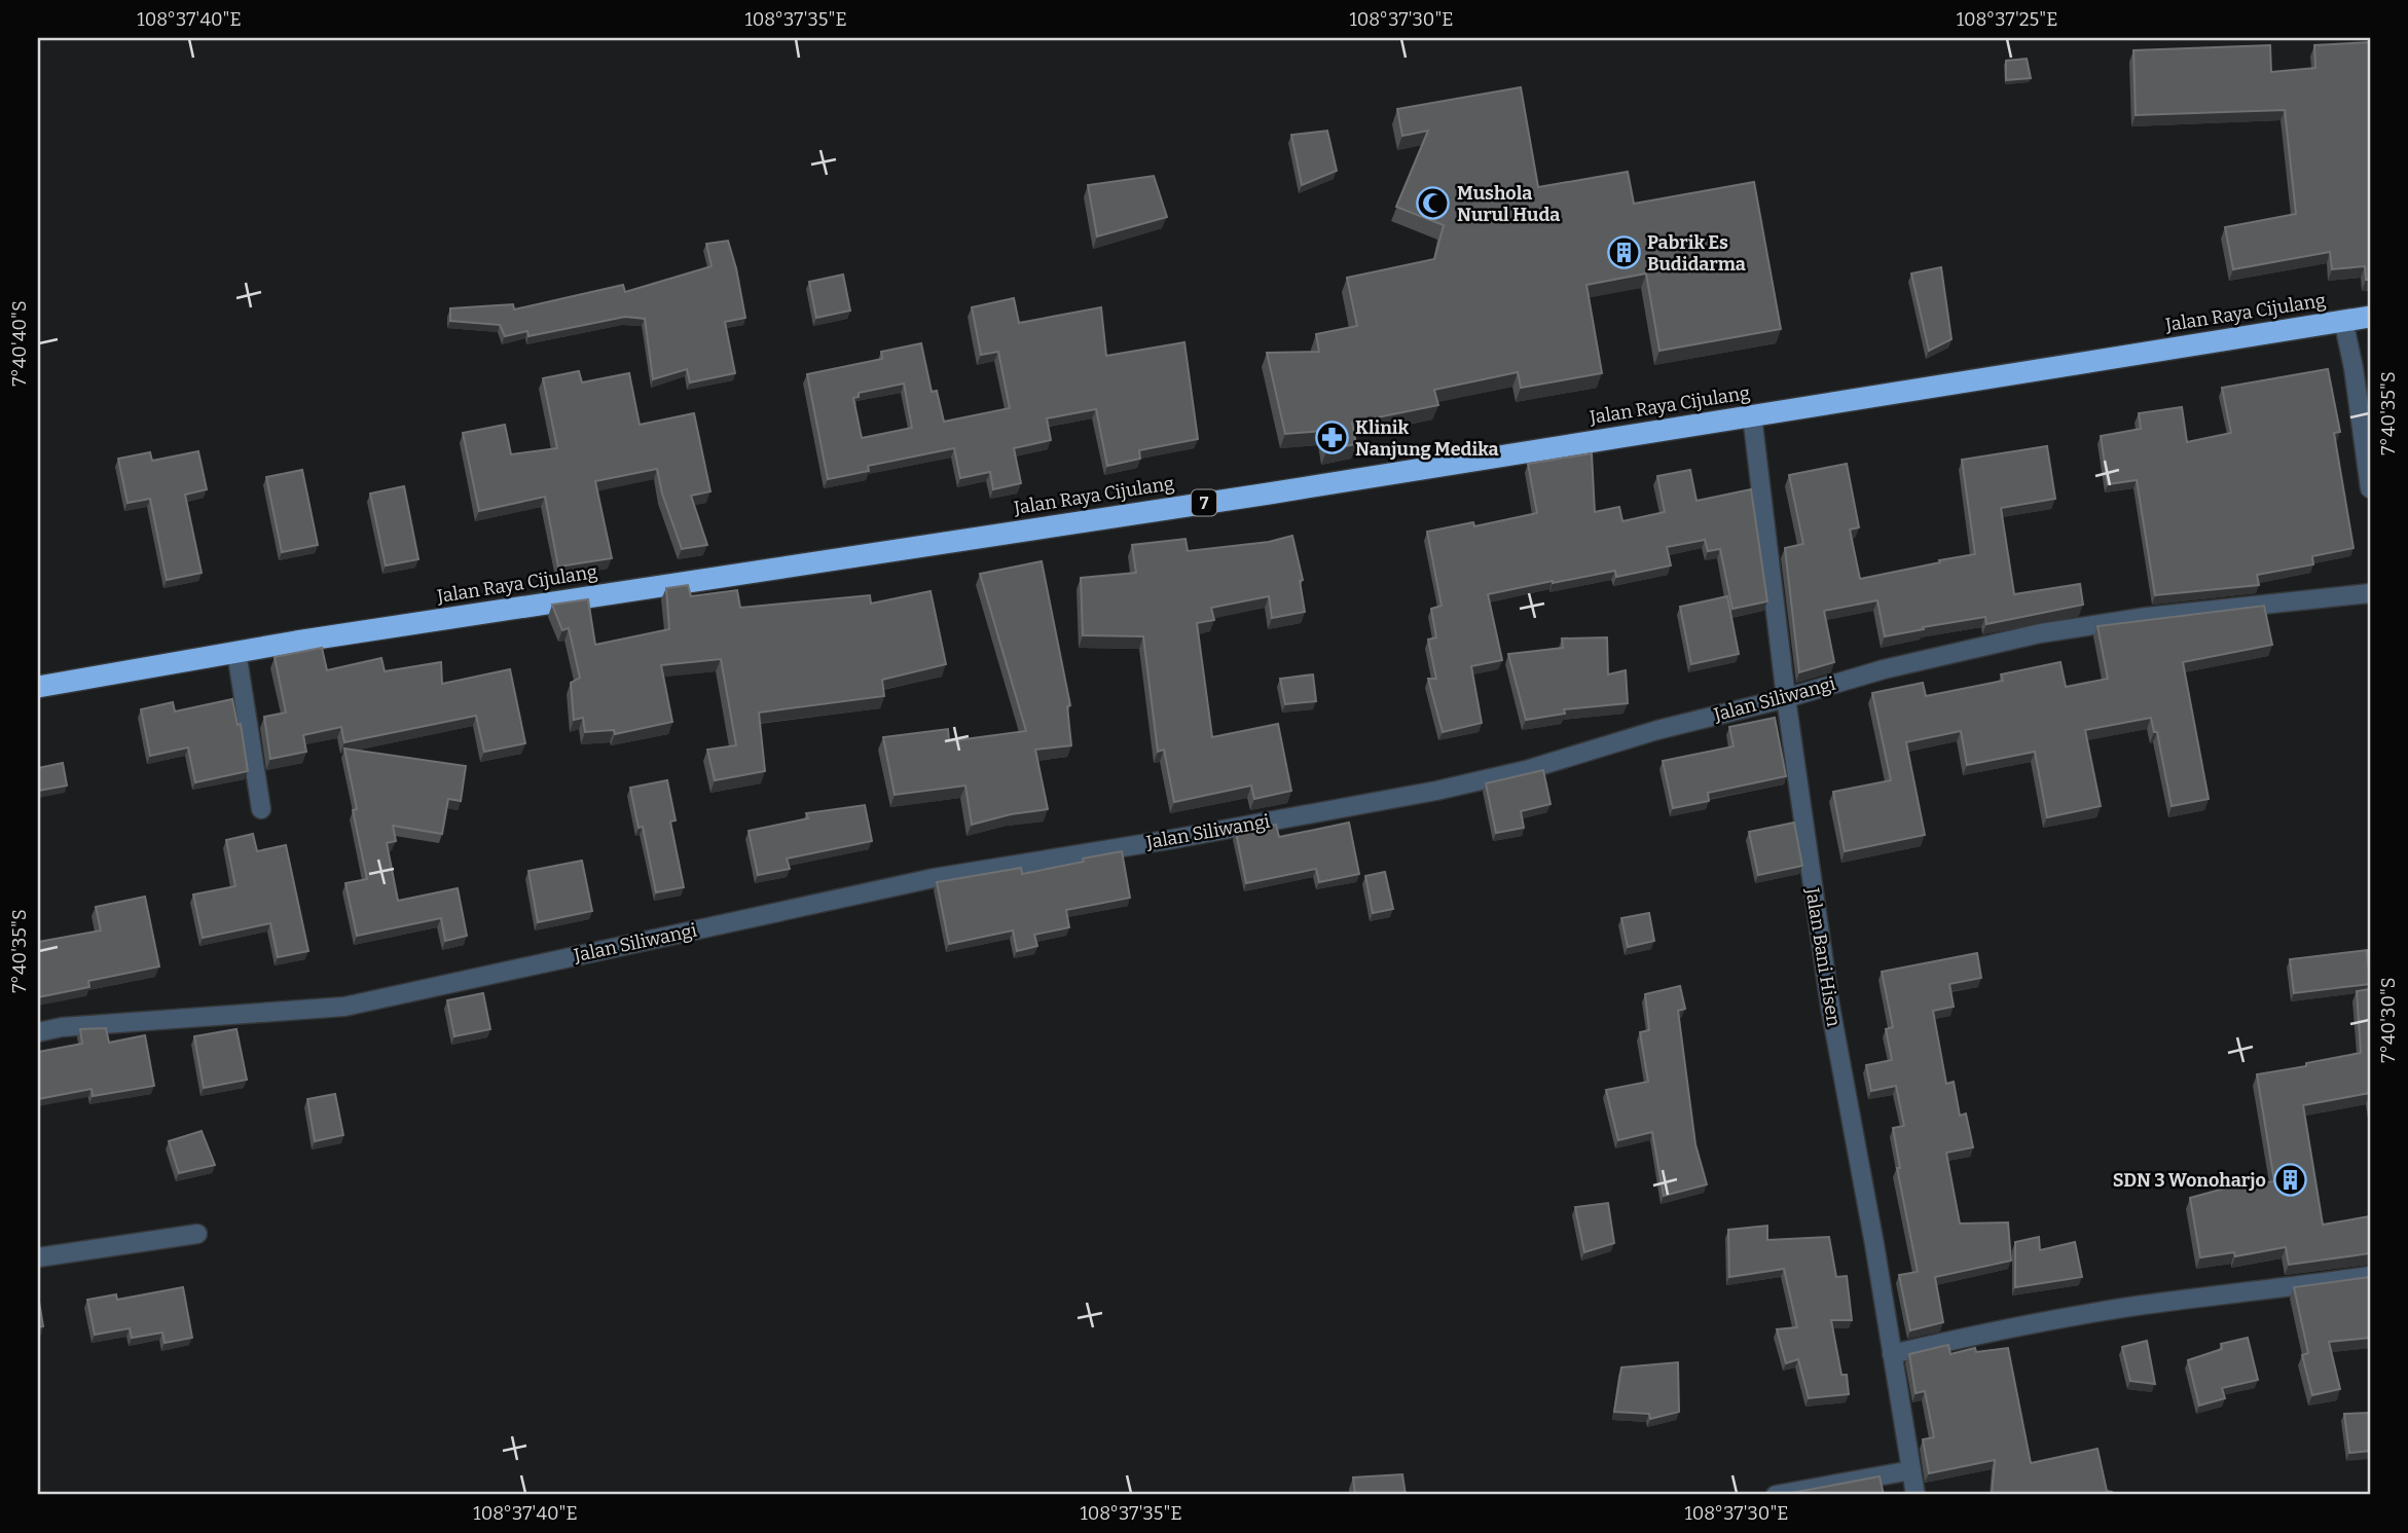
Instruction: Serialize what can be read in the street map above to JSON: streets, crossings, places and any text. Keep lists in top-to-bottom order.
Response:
{
  "streets": {
    "highway": ["Jalan Raya Cijulang", "7"],
    "street": ["Jalan Siliwangi", "Jalan Bani Hisen"]
  },
  "crossings": [
    ["Jalan Raya Cijulang", "Jalan Bani Hisen"],
    ["Jalan Siliwangi", "Jalan Bani Hisen"]
  ],
  "places": {
    "mosque": ["Mushola Nurul Huda"],
    "building": ["Pabrik Es Budidarma", "SDN 3 Wonoharjo"],
    "pharmacy": ["Klinik Nanjung Medika"]
  },
  "coordinates": [
    "108°37'40\"E",
    "108°37'35\"E",
    "108°37'30\"E",
    "108°37'25\"E",
    "7°40'40\"S",
    "7°40'35\"S",
    "7°40'30\"S"
  ]
}
